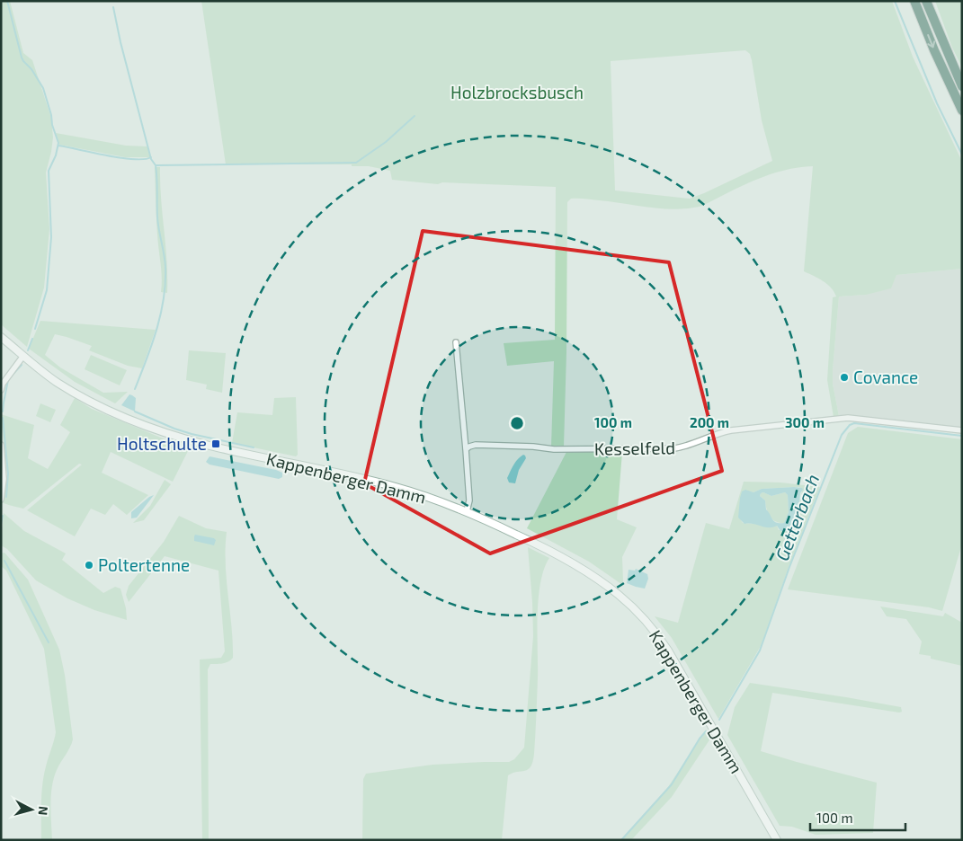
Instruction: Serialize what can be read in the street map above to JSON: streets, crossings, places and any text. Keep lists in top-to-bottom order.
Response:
{
  "streets": {
    "main road": ["Kappenberger Damm"],
    "street": ["Kesselfeld"]
  },
  "water": ["Getterbach"],
  "parks": ["Holzbrocksbusch"],
  "places": {
    "other": ["Covance", "Poltertenne"],
    "transit": ["Holtschulte"]
  },
  "scale_bar": "100 m",
  "north": "right",
  "rings": ["100 m", "200 m", "300 m"]
}
